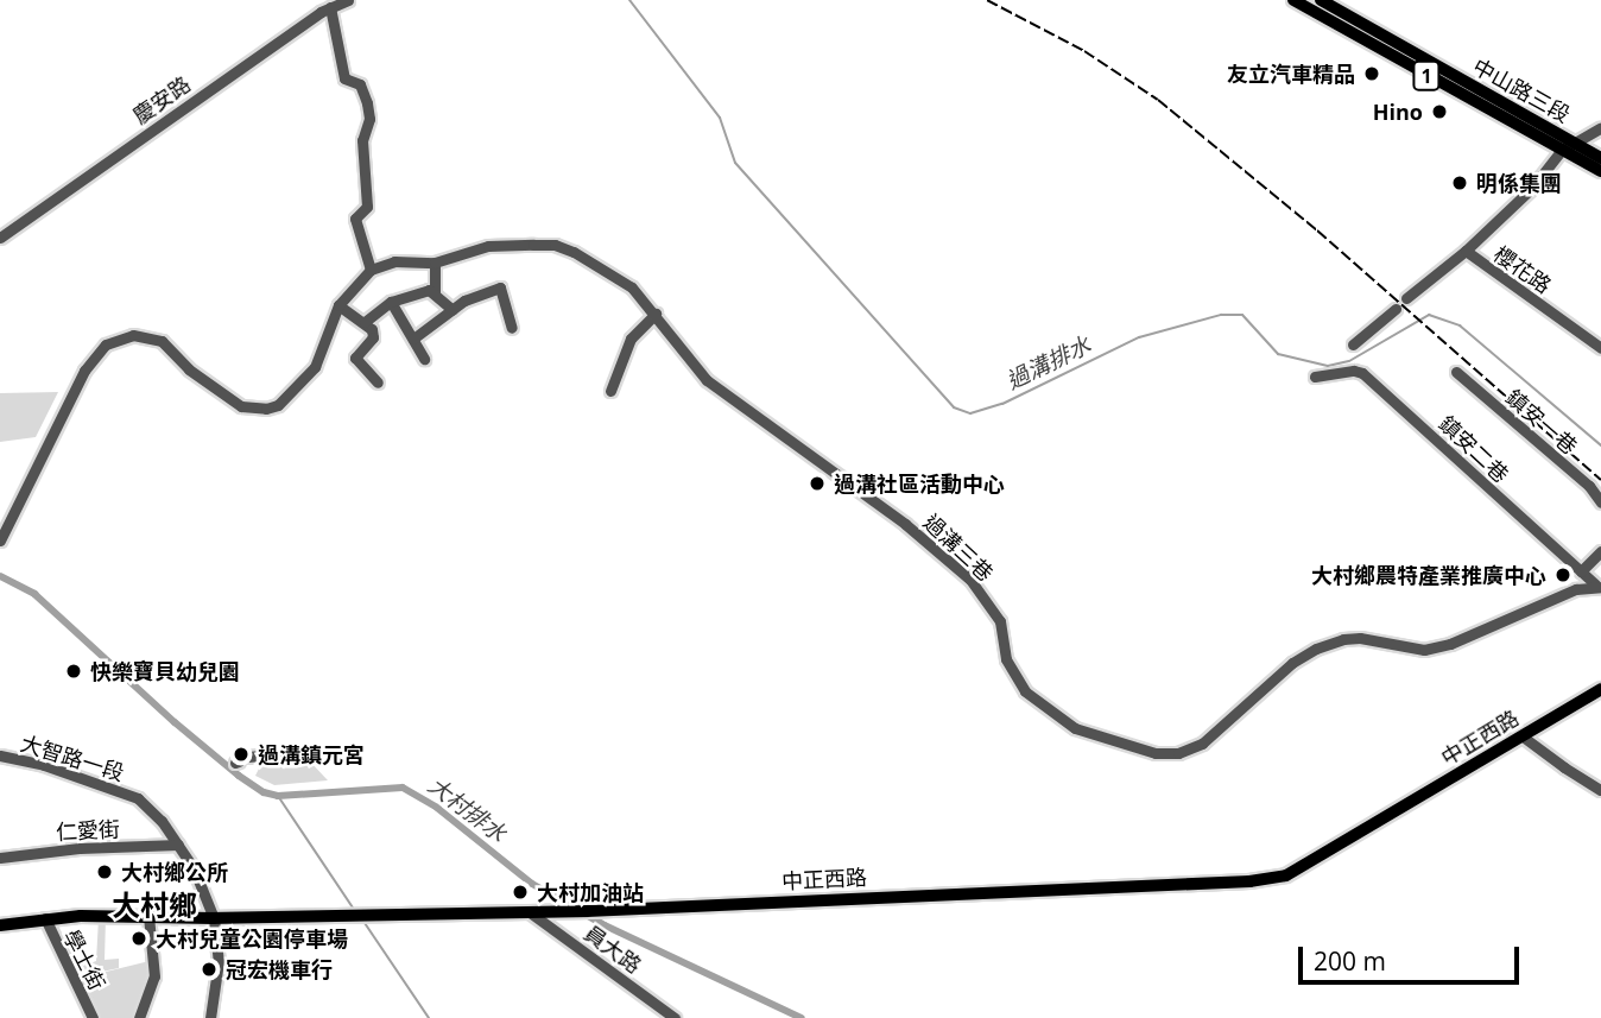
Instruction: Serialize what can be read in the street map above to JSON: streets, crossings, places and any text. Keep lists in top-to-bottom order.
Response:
{
  "streets": {
    "main road": ["1", "中山路三段", "中正西路"],
    "street": [
      "慶安路",
      "櫻花路",
      "鎮安一巷",
      "鎮安二巷",
      "過溝三巷",
      "大智路一段",
      "仁愛街",
      "員大路",
      "學士街"
    ]
  },
  "crossings": [
    ["1", "中山路三段"],
    ["1", "櫻花路"],
    ["中山路三段", "櫻花路"],
    ["鎮安二巷", "過溝三巷"],
    ["中正西路", "大智路一段"],
    ["中正西路", "員大路"],
    ["中正西路", "學士街"],
    ["大智路一段", "仁愛街"]
  ],
  "districts": ["大村鄉"],
  "water": ["過溝排水", "大村排水"],
  "places": [
    "友立汽車精品",
    "Hino",
    "明係集團",
    "過溝社區活動中心",
    "大村鄉農特產業推廣中心",
    "快樂寶貝幼兒園",
    "過溝鎮元宮",
    "大村鄉公所",
    "大村加油站",
    "大村兒童公園停車場",
    "冠宏機車行"
  ],
  "scale_bar": "200 m"
}
